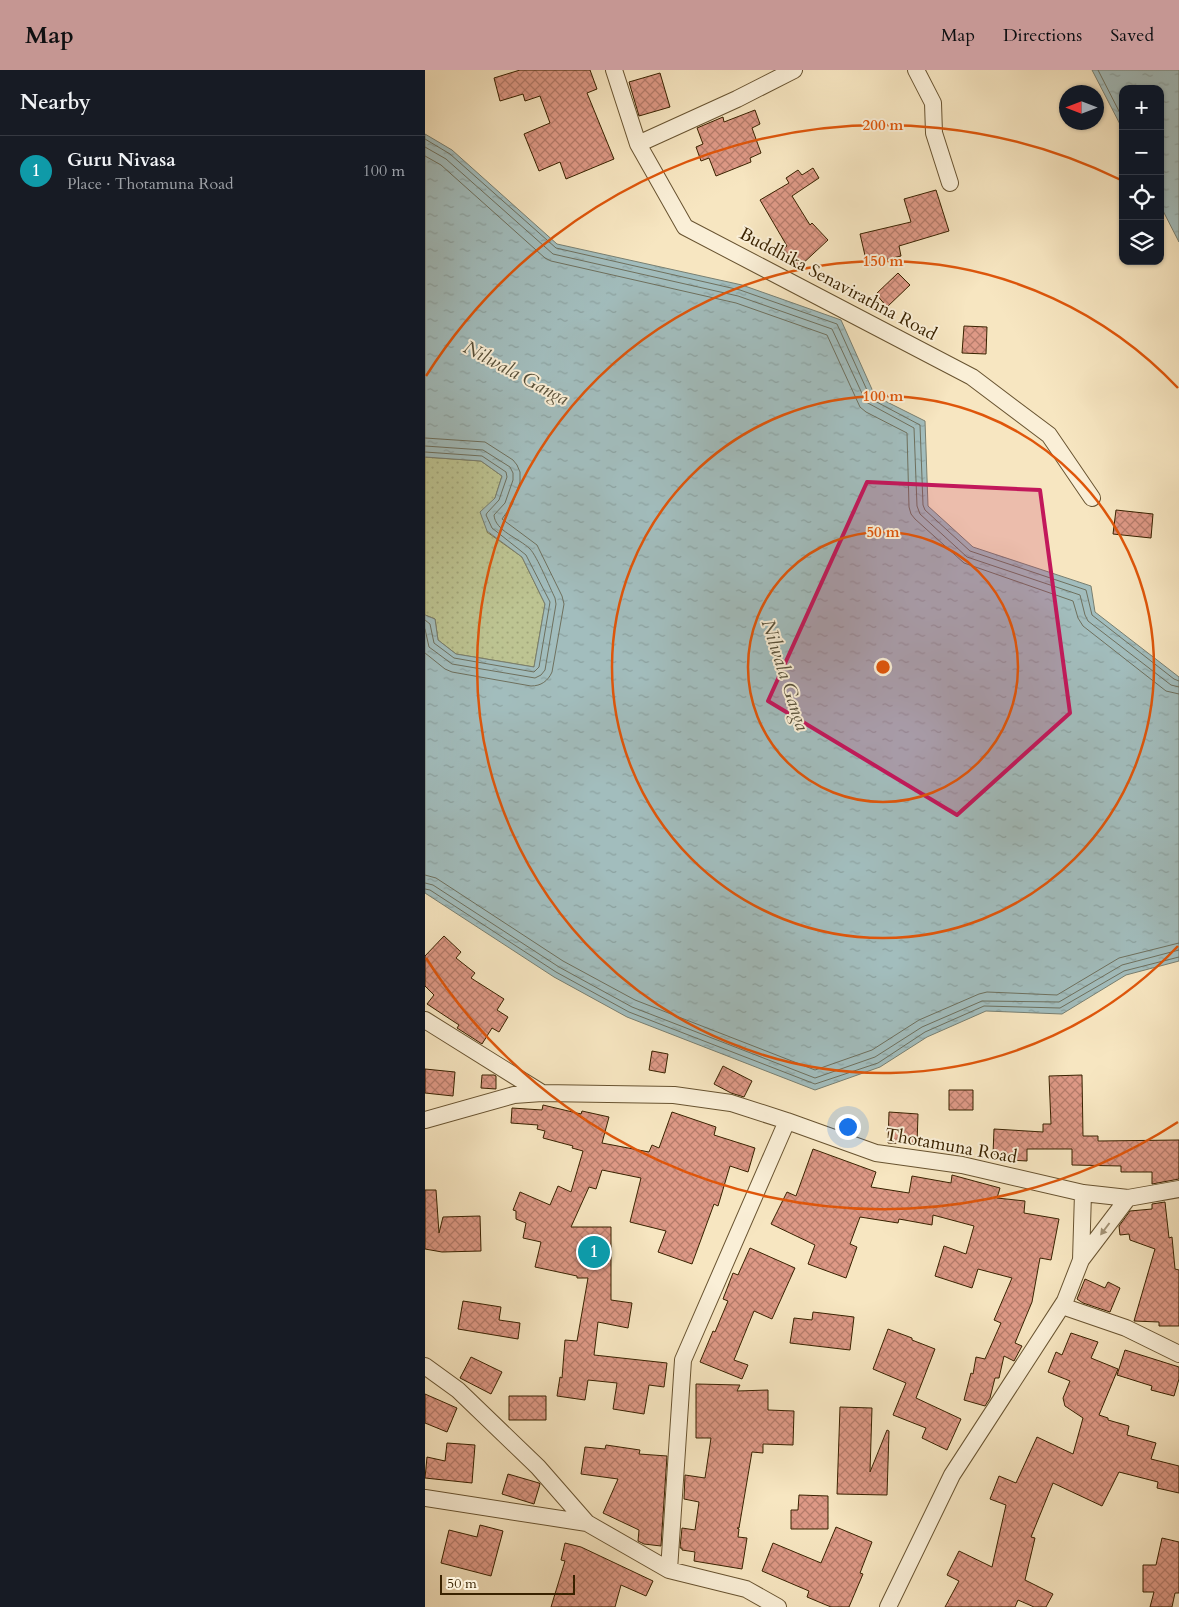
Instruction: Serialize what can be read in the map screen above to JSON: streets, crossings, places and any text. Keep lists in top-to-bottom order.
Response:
{
  "streets": {
    "street": ["Buddhika Senavirathna Road", "Thotamuna Road"]
  },
  "water": ["Nilwala Ganga"],
  "scale_bar": "50 m",
  "north": "left",
  "page": {
    "header": "Map",
    "nav": ["Map", "Directions", "Saved"],
    "heading": "Nearby",
    "map_buttons": ["+", "−"],
    "list": [
      {
        "mark": "1",
        "name": "Guru Nivasa",
        "note": "Place · Thotamuna Road",
        "value": "100 m"
      }
    ],
    "pins": "1",
    "scale": "50 m"
  },
  "rings": [
    "200 m",
    "150 m",
    "100 m",
    "50 m"
  ]
}
